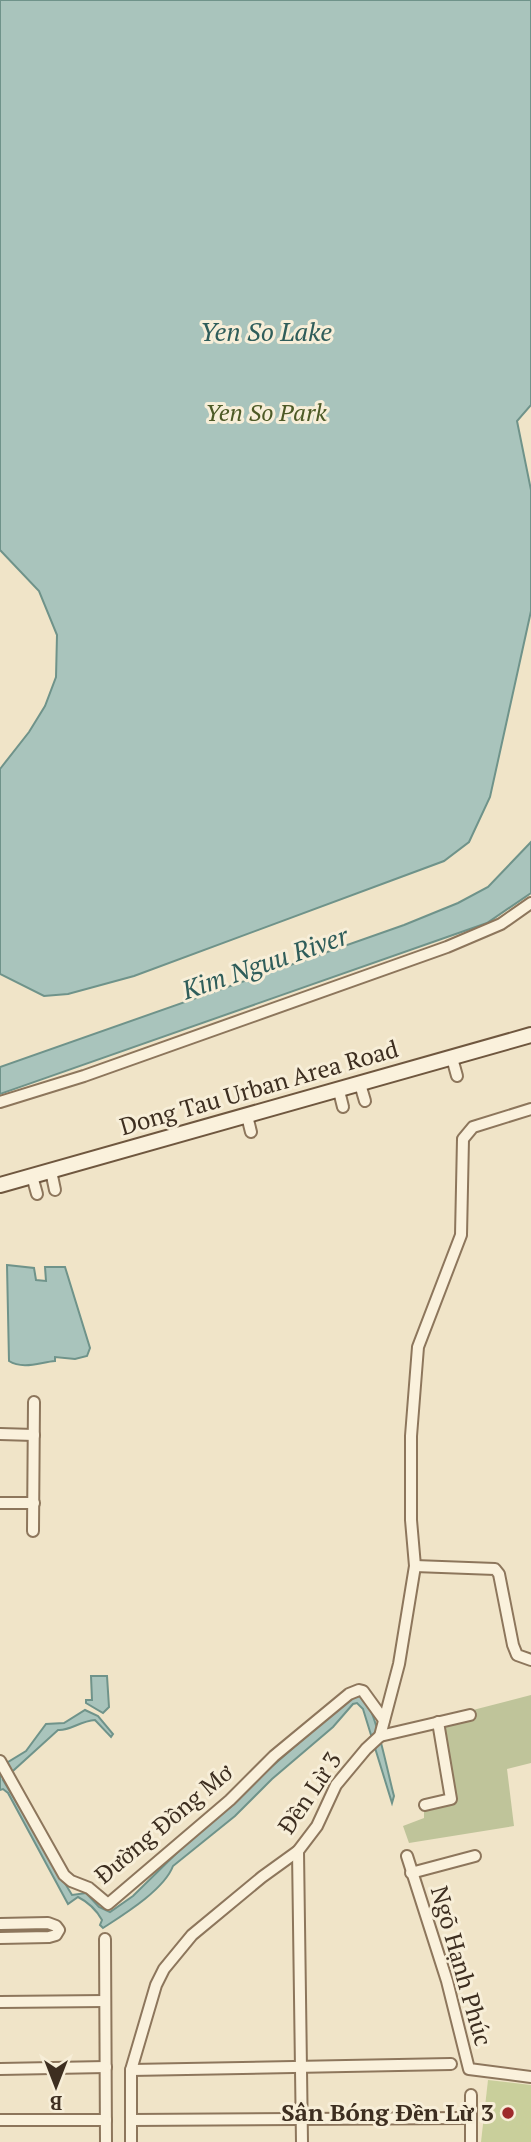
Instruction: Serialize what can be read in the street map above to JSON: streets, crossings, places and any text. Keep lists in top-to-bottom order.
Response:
{
  "streets": {
    "main road": ["Dong Tau Urban Area Road"],
    "street": ["Đền Lừ 3", "Đường Đồng Mơ", "Ngõ Hạnh Phúc"]
  },
  "crossings": [
    ["Đền Lừ 3", "Đường Đồng Mơ"]
  ],
  "water": ["Yen So Lake", "Kim Nguu River"],
  "parks": ["Yen So Park"],
  "places": ["Sân Bóng Đền Lừ 3"],
  "north": "bottom"
}
